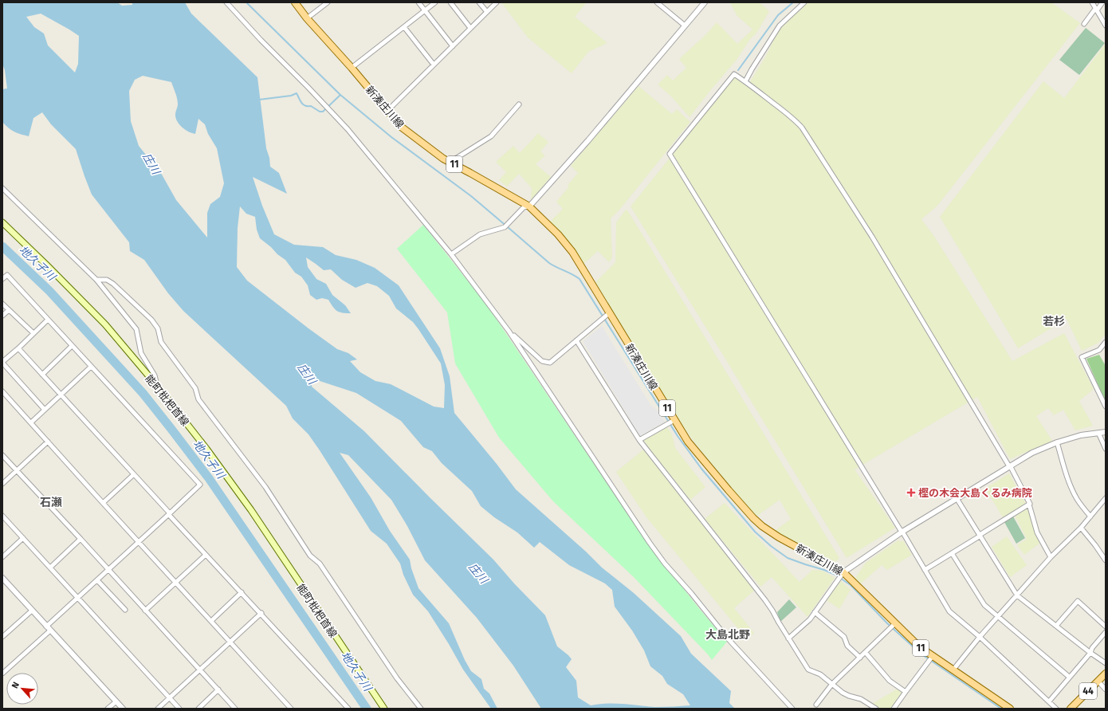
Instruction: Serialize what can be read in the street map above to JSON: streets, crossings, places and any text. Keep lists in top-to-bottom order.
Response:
{
  "streets": {
    "main road": [
      "新湊庄川線",
      "11",
      "能町枇杷首線",
      "44"
    ]
  },
  "districts": ["若杉", "石瀬", "大島北野"],
  "water": ["庄川", "地久子川"],
  "places": {
    "health": ["樫の木会大島くるみ病院"]
  },
  "north": "top left"
}
